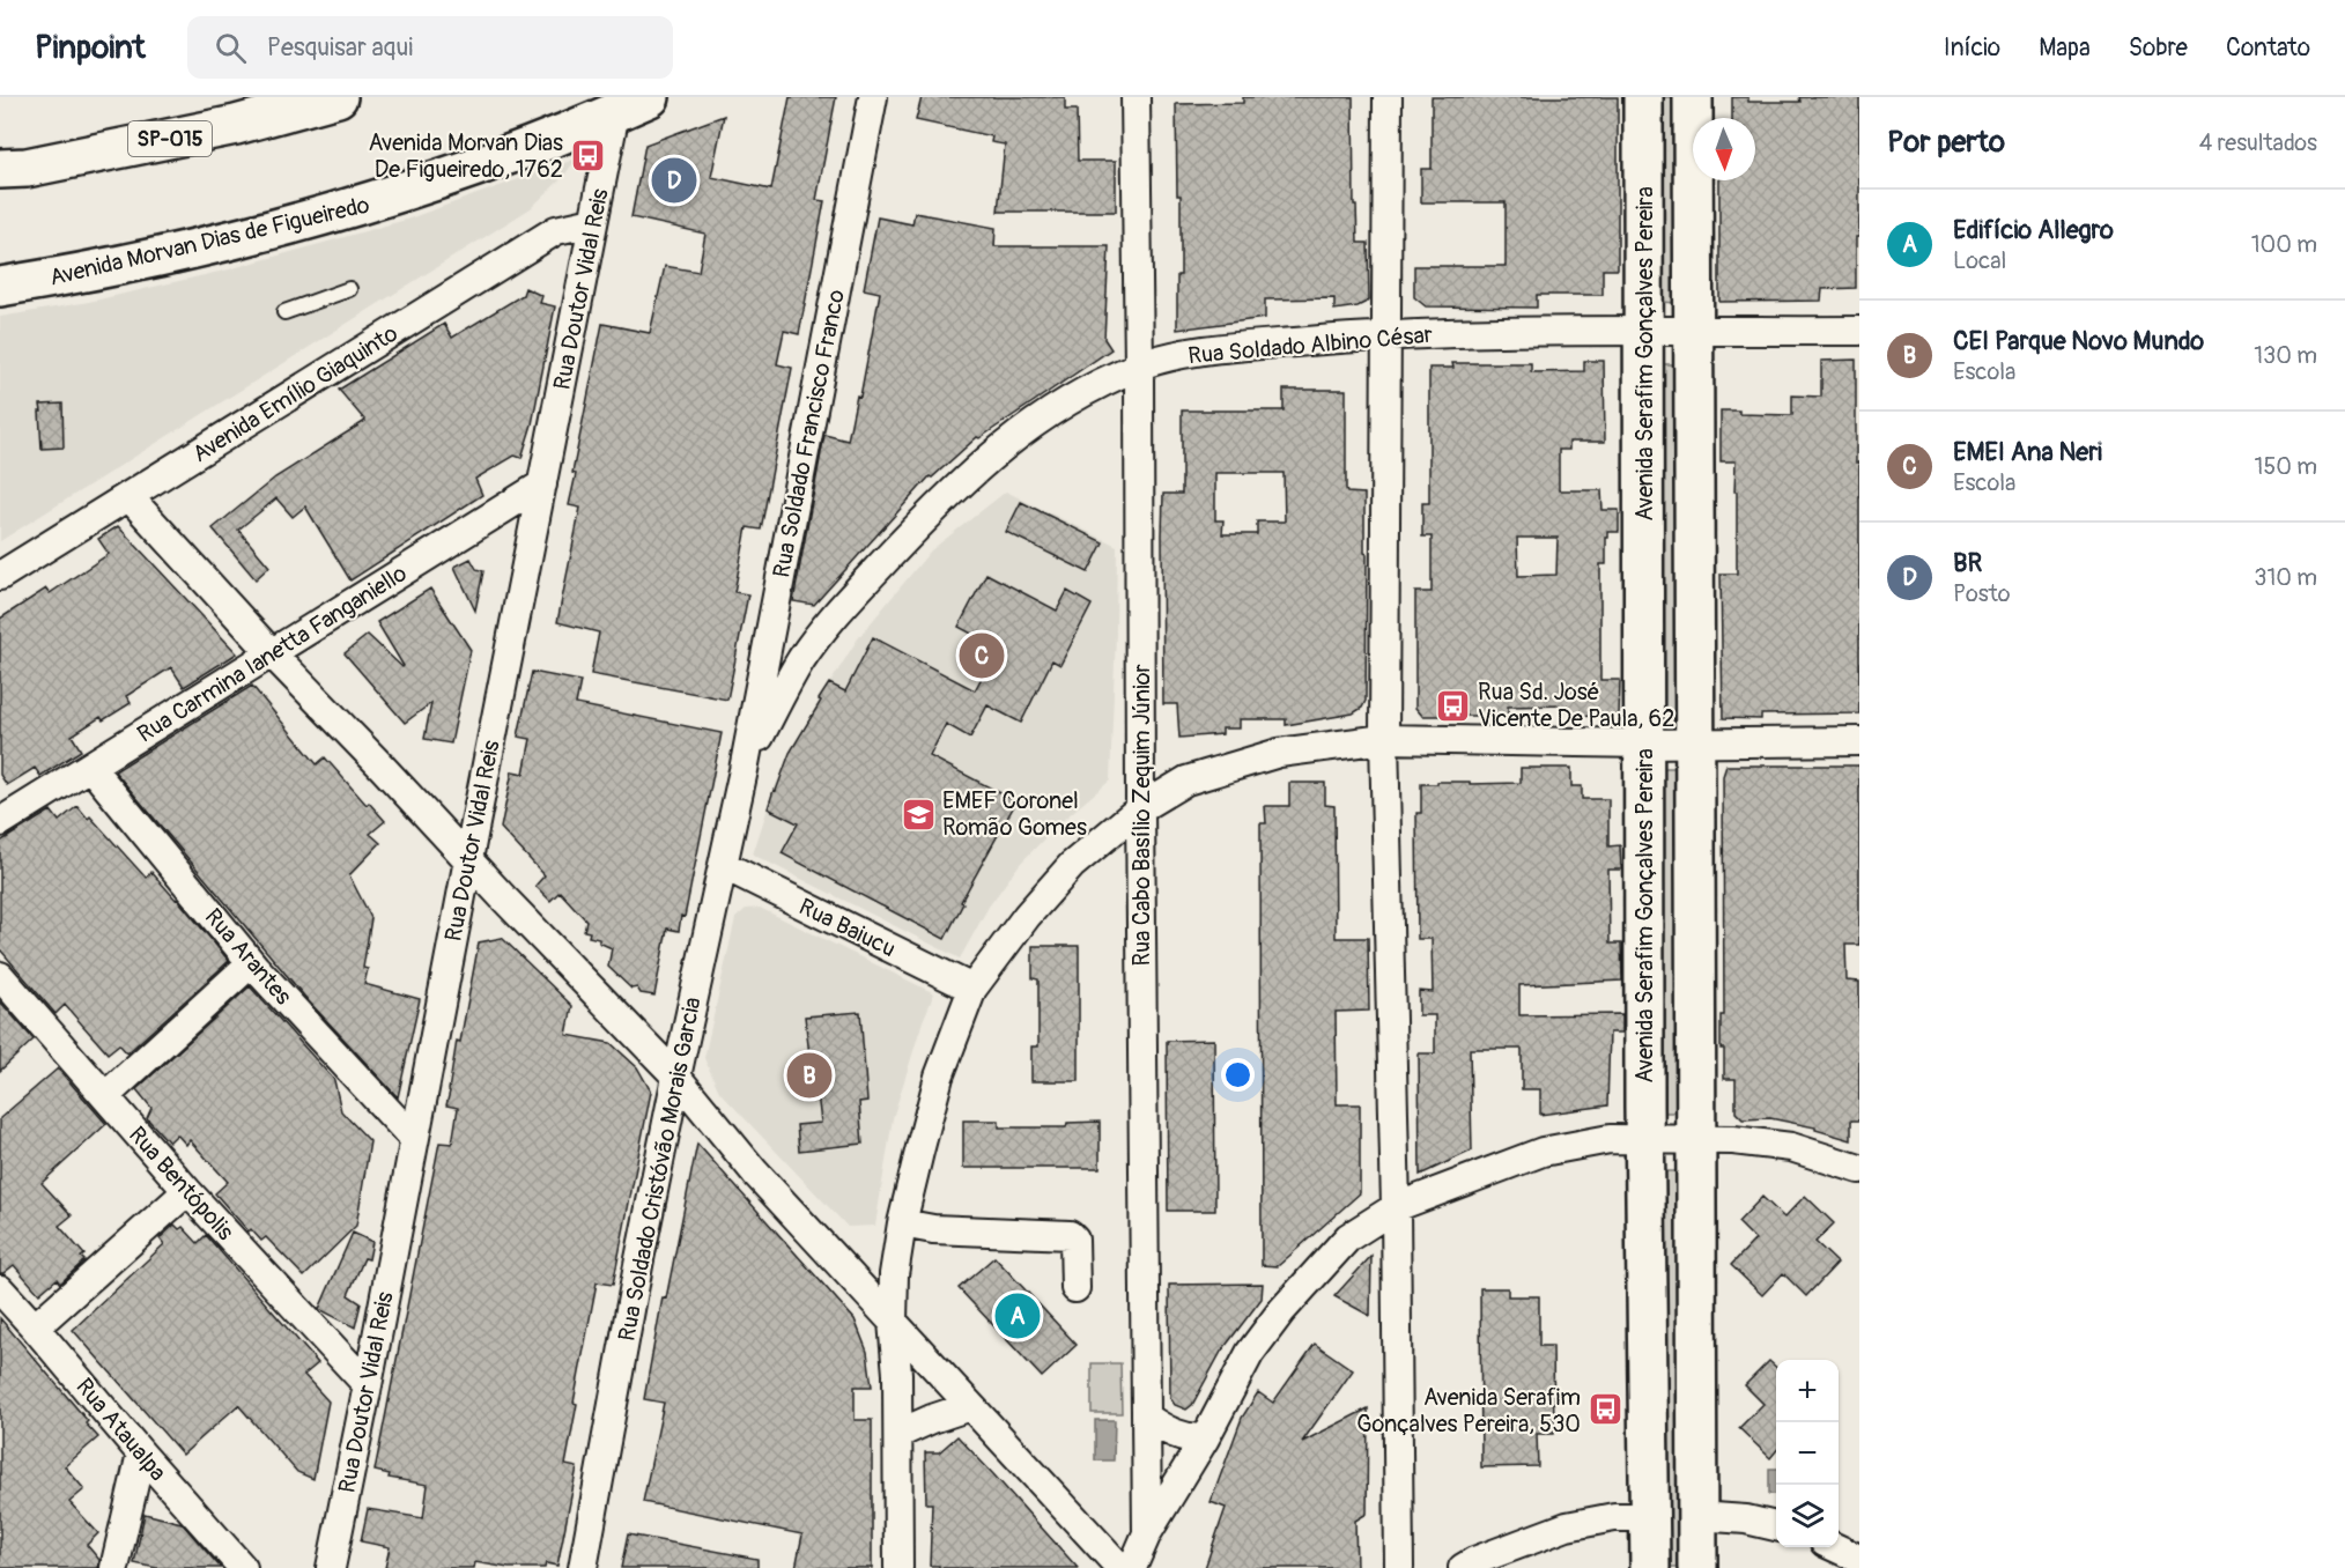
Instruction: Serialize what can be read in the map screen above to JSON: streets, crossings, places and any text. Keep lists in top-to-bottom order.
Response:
{
  "streets": {
    "main road": ["SP-015", "Avenida Morvan Dias de Figueiredo", "Avenida Serafim Gonçalves Pereira"],
    "street": [
      "Rua Doutor Vidal Reis",
      "Rua Soldado Albino César",
      "Avenida Emílio Giaquinto",
      "Rua Soldado Francisco Franco",
      "Rua Carmina Ianetta Fanganiello",
      "Rua Cabo Basílio Zequim Júnior",
      "Rua Baiucu",
      "Rua Arantes",
      "Rua Soldado Cristóvão Morais Garcia",
      "Rua Bentópolis",
      "Rua Ataualpa"
    ]
  },
  "crossings": [
    ["Avenida Morvan Dias de Figueiredo", "Rua Doutor Vidal Reis"],
    ["Rua Doutor Vidal Reis", "Avenida Emílio Giaquinto"],
    ["Rua Doutor Vidal Reis", "Rua Carmina Ianetta Fanganiello"],
    ["Rua Doutor Vidal Reis", "Rua Arantes"],
    ["Rua Doutor Vidal Reis", "Rua Bentópolis"],
    ["Rua Soldado Albino César", "Avenida Serafim Gonçalves Pereira"],
    ["Rua Soldado Albino César", "Rua Soldado Francisco Franco"],
    ["Rua Soldado Albino César", "Rua Cabo Basílio Zequim Júnior"],
    ["Rua Soldado Albino César", "Rua Soldado Cristóvão Morais Garcia"],
    ["Rua Soldado Francisco Franco", "Rua Soldado Cristóvão Morais Garcia"],
    ["Rua Carmina Ianetta Fanganiello", "Rua Arantes"],
    ["Rua Baiucu", "Rua Soldado Cristóvão Morais Garcia"]
  ],
  "places": {
    "bus stop": ["Avenida Morvan Dias De Figueiredo, 1762", "Rua Sd. José Vicente De Paula, 62", "Avenida Serafim Gonçalves Pereira, 530"],
    "school or university": ["EMEF Coronel Romão Gomes"]
  },
  "north": "bottom",
  "page": {
    "header": "Pinpoint",
    "search": "Pesquisar aqui",
    "nav": [
      "Início",
      "Mapa",
      "Sobre",
      "Contato"
    ],
    "heading": ["Por perto", "4 resultados"],
    "pins": [
      "D",
      "C",
      "B",
      "A"
    ],
    "list": [
      {
        "mark": "A",
        "name": "Edifício Allegro",
        "note": "Local",
        "value": "100 m"
      },
      {
        "mark": "B",
        "name": "CEI Parque Novo Mundo",
        "note": "Escola",
        "value": "130 m"
      },
      {
        "mark": "C",
        "name": "EMEI Ana Neri",
        "note": "Escola",
        "value": "150 m"
      },
      {
        "mark": "D",
        "name": "BR",
        "note": "Posto",
        "value": "310 m"
      }
    ],
    "map_buttons": ["+", "−"]
  }
}
